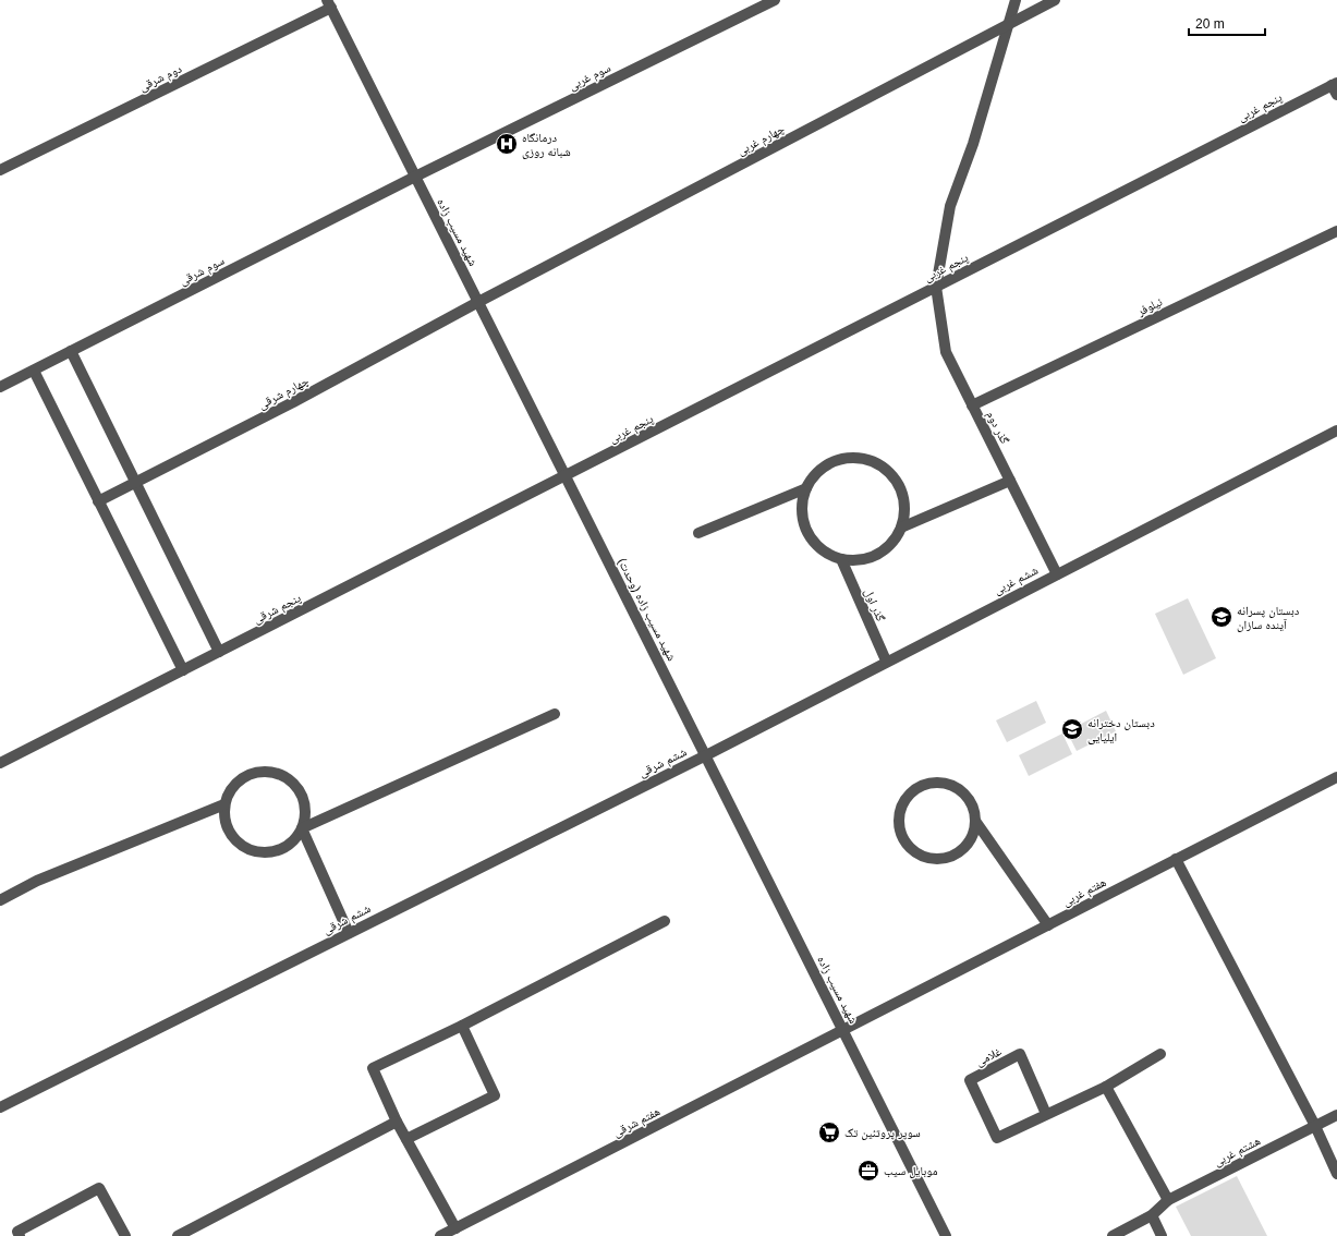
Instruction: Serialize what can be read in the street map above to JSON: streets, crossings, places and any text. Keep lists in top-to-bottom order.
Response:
{
  "streets": {
    "street": [
      "سوم غربی",
      "دوم شرقی",
      "پنجم غربی",
      "چهارم غربی",
      "شهید مسیب زاده",
      "سوم شرقی",
      "نیلوفر",
      "چهارم شرقی",
      "گذر دوم",
      "ششم غربی",
      "گذر اول",
      "پنجم شرقی",
      "شهید مسیب زاده (وحدت)",
      "ششم شرقی",
      "هفتم غربی",
      "غلامی",
      "هفتم شرقی",
      "هشتم غربی"
    ]
  },
  "crossings": [
    ["سوم غربی", "شهید مسیب زاده"],
    ["سوم غربی", "سوم شرقی"],
    ["دوم شرقی", "شهید مسیب زاده"],
    ["پنجم غربی", "شهید مسیب زاده"],
    ["پنجم غربی", "گذر دوم"],
    ["پنجم غربی", "پنجم شرقی"],
    ["پنجم غربی", "شهید مسیب زاده (وحدت)"],
    ["چهارم غربی", "شهید مسیب زاده"],
    ["چهارم غربی", "چهارم شرقی"],
    ["چهارم غربی", "گذر دوم"],
    ["شهید مسیب زاده", "سوم شرقی"],
    ["شهید مسیب زاده", "چهارم شرقی"],
    ["شهید مسیب زاده", "ششم غربی"],
    ["شهید مسیب زاده", "پنجم شرقی"],
    ["شهید مسیب زاده", "شهید مسیب زاده (وحدت)"],
    ["شهید مسیب زاده", "ششم شرقی"],
    ["شهید مسیب زاده", "هفتم غربی"],
    ["شهید مسیب زاده", "هفتم شرقی"],
    ["نیلوفر", "گذر دوم"],
    ["گذر دوم", "ششم غربی"],
    ["ششم غربی", "گذر اول"],
    ["ششم غربی", "شهید مسیب زاده (وحدت)"],
    ["ششم غربی", "ششم شرقی"],
    ["پنجم شرقی", "شهید مسیب زاده (وحدت)"],
    ["شهید مسیب زاده (وحدت)", "ششم شرقی"],
    ["هفتم غربی", "هفتم شرقی"]
  ],
  "places": {
    "hospital": ["درمانگاه شبانه روزی"],
    "school or university": ["دبستان پسرانه آینده سازان", "دبستان دخترانه ایلیایی"],
    "supermarket": ["سوپر پروتئین تک"],
    "office": ["موبایل سیب"]
  },
  "scale_bar": "20 m"
}
